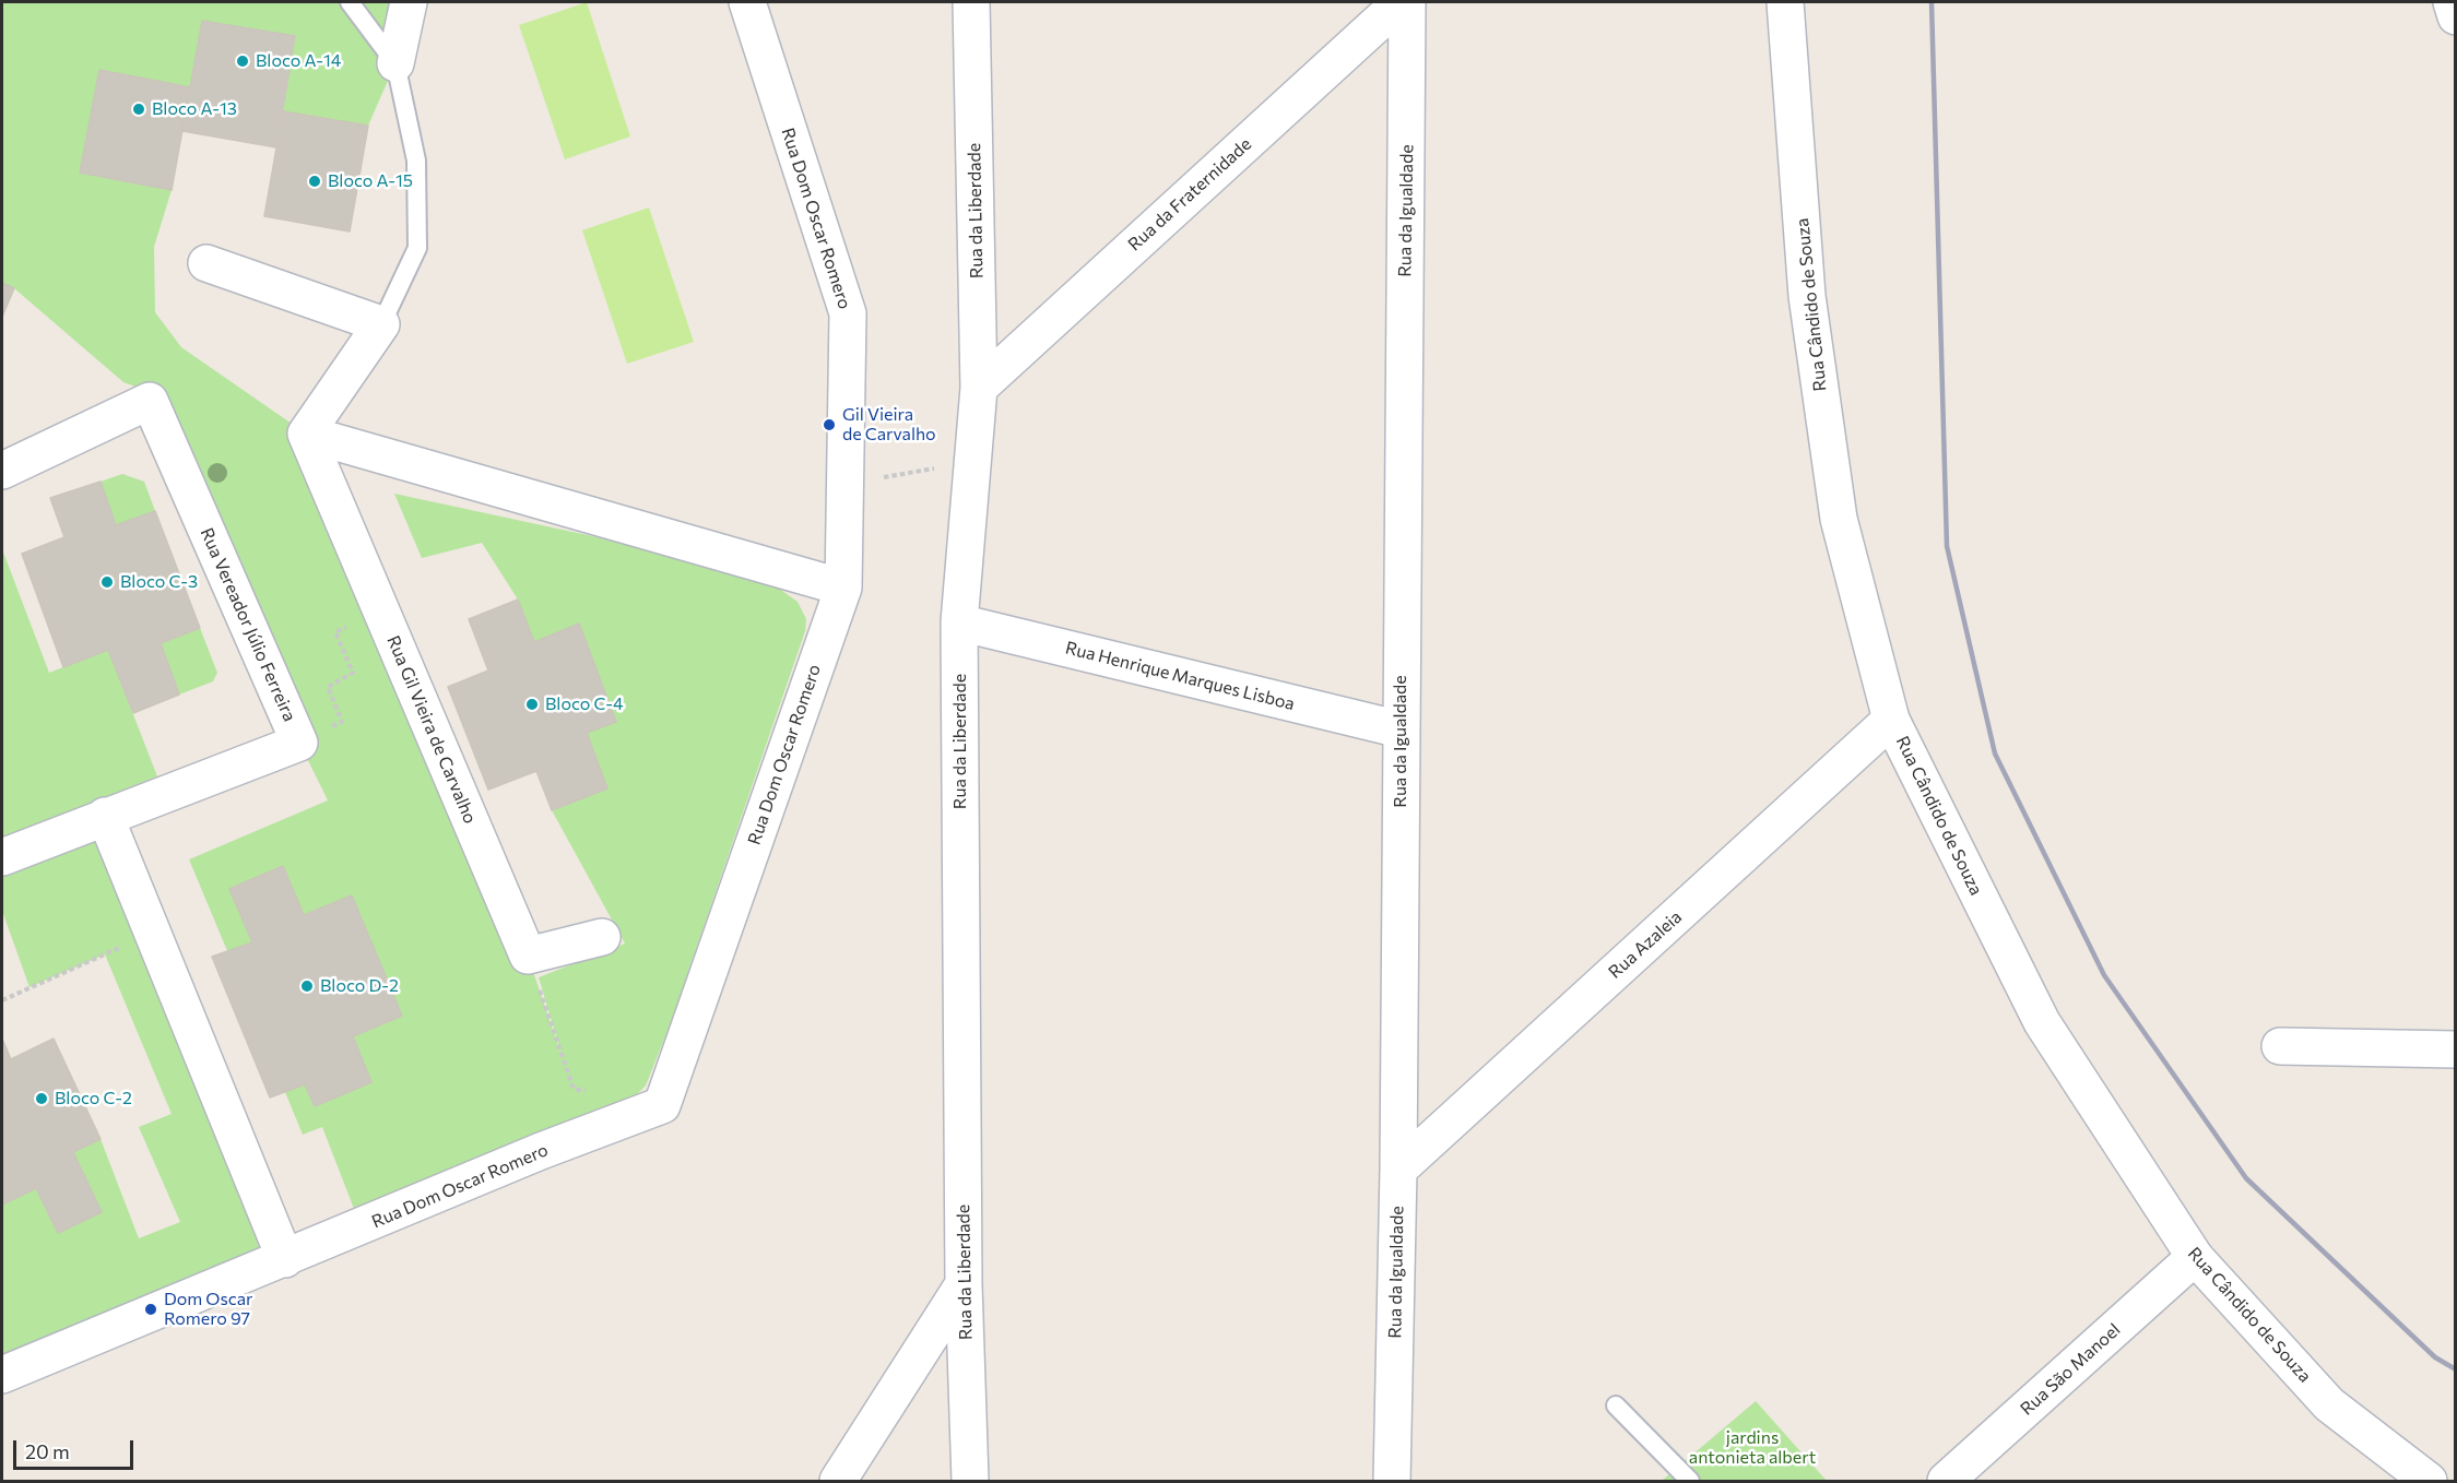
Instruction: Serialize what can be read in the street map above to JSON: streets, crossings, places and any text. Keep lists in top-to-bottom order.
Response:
{
  "streets": {
    "street": [
      "Rua da Fraternidade",
      "Rua da Liberdade",
      "Rua da Igualdade",
      "Rua Dom Oscar Romero",
      "Rua Cândido de Souza",
      "Rua Vereador Júlio Ferreira",
      "Rua Henrique Marques Lisboa",
      "Rua Gil Vieira de Carvalho",
      "Rua Azaleia",
      "Rua São Manoel"
    ]
  },
  "crossings": [
    ["Rua da Fraternidade", "Rua da Liberdade"],
    ["Rua da Liberdade", "Rua Henrique Marques Lisboa"],
    ["Rua da Igualdade", "Rua Henrique Marques Lisboa"],
    ["Rua da Igualdade", "Rua Azaleia"],
    ["Rua Cândido de Souza", "Rua Azaleia"],
    ["Rua Cândido de Souza", "Rua São Manoel"]
  ],
  "parks": ["jardins antonieta albert"],
  "places": [
    "Bloco A-14",
    "Bloco A-13",
    "Bloco A-15",
    "Gil Vieira de Carvalho",
    "Bloco C-3",
    "Bloco C-4",
    "Bloco D-2",
    "Bloco C-2",
    "Dom Oscar Romero 97"
  ],
  "scale_bar": "20 m"
}
